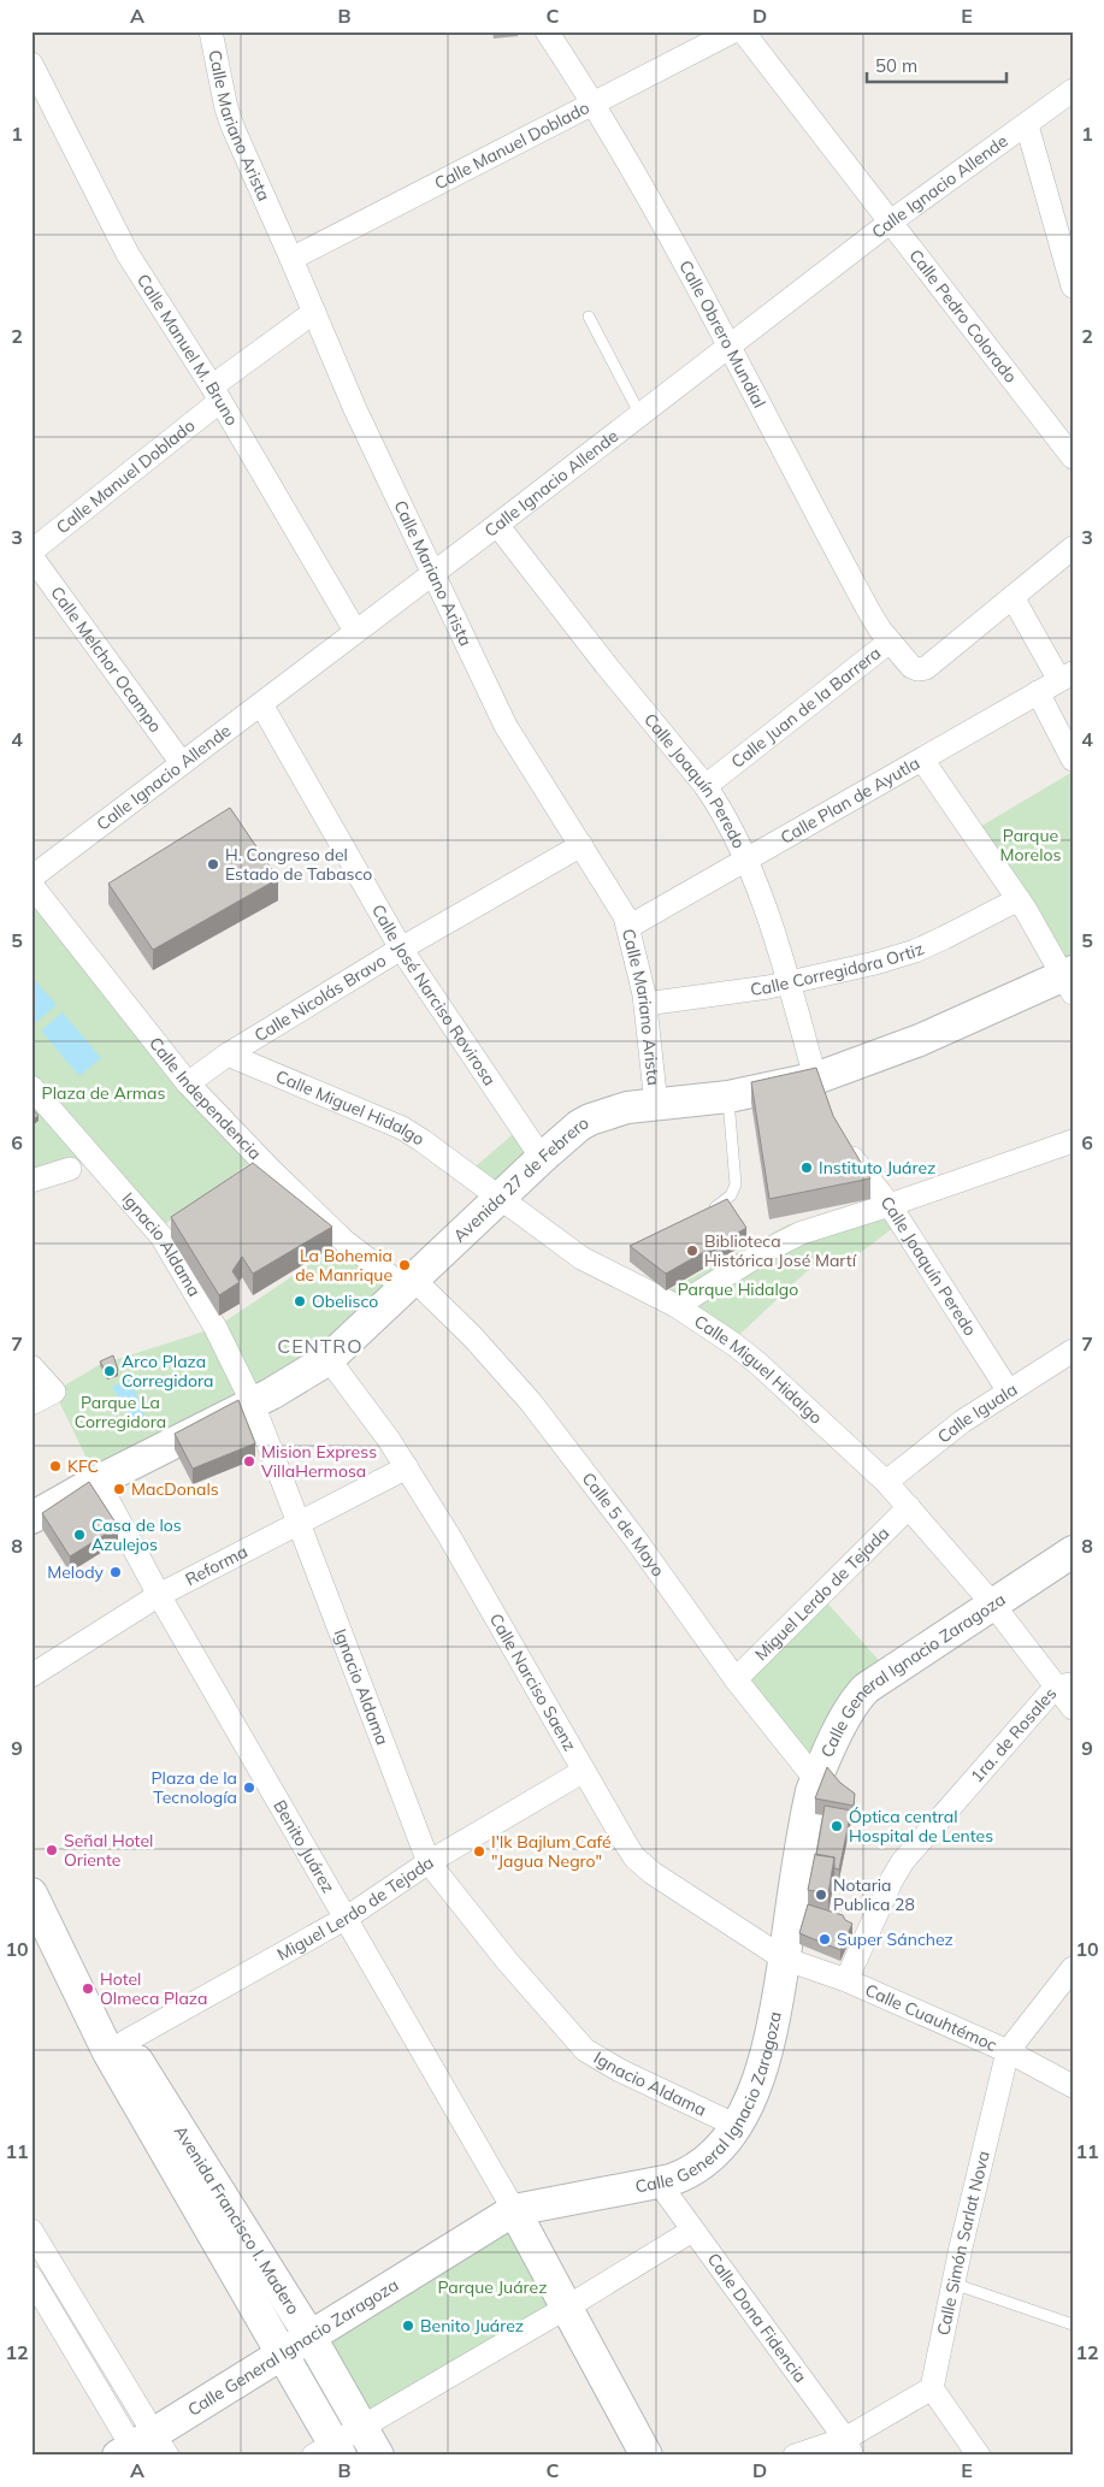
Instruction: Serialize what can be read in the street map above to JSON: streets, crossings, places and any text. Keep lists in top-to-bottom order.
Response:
{
  "streets": {
    "street": [
      "Calle Mariano Arista",
      "Calle Manuel Doblado",
      "Calle Ignacio Allende",
      "Calle Pedro Colorado",
      "Calle Obrero Mundial",
      "Calle Manuel M. Bruno",
      "Calle Melchor Ocampo",
      "Calle Juan de la Barrera",
      "Calle Joaquín Peredo",
      "Calle Plan de Ayutla",
      "Calle Corregidora Ortiz",
      "Calle José Narciso Rovirosa",
      "Calle Nicolás Bravo",
      "Calle Independencia",
      "Calle Miguel Hidalgo",
      "Avenida 27 de Febrero",
      "Ignacio Aldama",
      "Calle Iguala",
      "Calle 5 de Mayo",
      "Reforma",
      "Miguel Lerdo de Tejada",
      "Calle General Ignacio Zaragoza",
      "Calle Narciso Saenz",
      "1ra. de Rosales",
      "Benito Juárez",
      "Calle Cuauhtémoc",
      "Avenida Francisco I. Madero",
      "Calle Simón Sarlat Nova",
      "Calle Dona Fidencia"
    ]
  },
  "crossings": [
    ["Calle Mariano Arista", "Calle Manuel Doblado"],
    ["Calle Mariano Arista", "Calle Ignacio Allende"],
    ["Calle Mariano Arista", "Calle Plan de Ayutla"],
    ["Calle Mariano Arista", "Calle Corregidora Ortiz"],
    ["Calle Mariano Arista", "Calle Nicolás Bravo"],
    ["Calle Mariano Arista", "Avenida 27 de Febrero"],
    ["Calle Manuel Doblado", "Calle Obrero Mundial"],
    ["Calle Manuel Doblado", "Calle Manuel M. Bruno"],
    ["Calle Ignacio Allende", "Calle Pedro Colorado"],
    ["Calle Ignacio Allende", "Calle Obrero Mundial"],
    ["Calle Ignacio Allende", "Calle Manuel M. Bruno"],
    ["Calle Ignacio Allende", "Calle Melchor Ocampo"],
    ["Calle Ignacio Allende", "Calle Joaquín Peredo"],
    ["Calle Ignacio Allende", "Calle José Narciso Rovirosa"],
    ["Calle Obrero Mundial", "Calle Juan de la Barrera"],
    ["Calle Juan de la Barrera", "Calle Joaquín Peredo"],
    ["Calle Joaquín Peredo", "Calle Plan de Ayutla"],
    ["Calle Joaquín Peredo", "Calle Corregidora Ortiz"],
    ["Calle Joaquín Peredo", "Avenida 27 de Febrero"],
    ["Calle Joaquín Peredo", "Calle Iguala"],
    ["Calle José Narciso Rovirosa", "Calle Nicolás Bravo"],
    ["Calle José Narciso Rovirosa", "Avenida 27 de Febrero"],
    ["Calle Nicolás Bravo", "Calle Independencia"],
    ["Calle Nicolás Bravo", "Calle Miguel Hidalgo"],
    ["Calle Independencia", "Avenida 27 de Febrero"],
    ["Calle Independencia", "Calle 5 de Mayo"],
    ["Calle Miguel Hidalgo", "Avenida 27 de Febrero"],
    ["Calle Miguel Hidalgo", "Calle Iguala"],
    ["Calle Miguel Hidalgo", "Miguel Lerdo de Tejada"],
    ["Calle Miguel Hidalgo", "Calle General Ignacio Zaragoza"],
    ["Calle Miguel Hidalgo", "1ra. de Rosales"],
    ["Avenida 27 de Febrero", "Ignacio Aldama"],
    ["Avenida 27 de Febrero", "Calle 5 de Mayo"],
    ["Avenida 27 de Febrero", "Calle Narciso Saenz"],
    ["Avenida 27 de Febrero", "Benito Juárez"],
    ["Ignacio Aldama", "Reforma"],
    ["Ignacio Aldama", "Miguel Lerdo de Tejada"],
    ["Ignacio Aldama", "Calle General Ignacio Zaragoza"],
    ["Calle 5 de Mayo", "Miguel Lerdo de Tejada"],
    ["Calle 5 de Mayo", "Calle General Ignacio Zaragoza"],
    ["Reforma", "Calle Narciso Saenz"],
    ["Reforma", "Benito Juárez"],
    ["Miguel Lerdo de Tejada", "Calle Narciso Saenz"],
    ["Miguel Lerdo de Tejada", "Benito Juárez"],
    ["Miguel Lerdo de Tejada", "Avenida Francisco I. Madero"],
    ["Calle General Ignacio Zaragoza", "Calle Narciso Saenz"],
    ["Calle General Ignacio Zaragoza", "Benito Juárez"],
    ["Calle General Ignacio Zaragoza", "Calle Cuauhtémoc"],
    ["Calle General Ignacio Zaragoza", "Avenida Francisco I. Madero"],
    ["Calle General Ignacio Zaragoza", "Calle Dona Fidencia"],
    ["Calle Narciso Saenz", "Calle Cuauhtémoc"],
    ["1ra. de Rosales", "Calle Cuauhtémoc"],
    ["Calle Cuauhtémoc", "Calle Simón Sarlat Nova"]
  ],
  "districts": ["CENTRO"],
  "parks": [
    "Parque Morelos",
    "Plaza de Armas",
    "Parque Hidalgo",
    "Parque La Corregidora",
    "Parque Juárez"
  ],
  "places": [
    "H. Congreso del Estado de Tabasco",
    "Instituto Juárez",
    "Biblioteca Histórica José Martí",
    "La Bohemia de Manrique",
    "Obelisco",
    "Arco Plaza Corregidora",
    "Mision Express VillaHermosa",
    "KFC",
    "MacDonals",
    "Casa de los Azulejos",
    "Melody",
    "Plaza de la Tecnología",
    "Óptica central Hospital de Lentes",
    "Señal Hotel Oriente",
    "I'Ik Bajlum Café \"Jagua Negro\"",
    "Notaria Publica 28",
    "Super Sánchez",
    "Hotel Olmeca Plaza",
    "Benito Juárez"
  ],
  "scale_bar": "50 m",
  "grid": {
    "columns": [
      "A",
      "B",
      "C",
      "D",
      "E"
    ],
    "rows": [
      "1",
      "2",
      "3",
      "4",
      "5",
      "6",
      "7",
      "8",
      "9",
      "10",
      "11",
      "12"
    ]
  }
}
